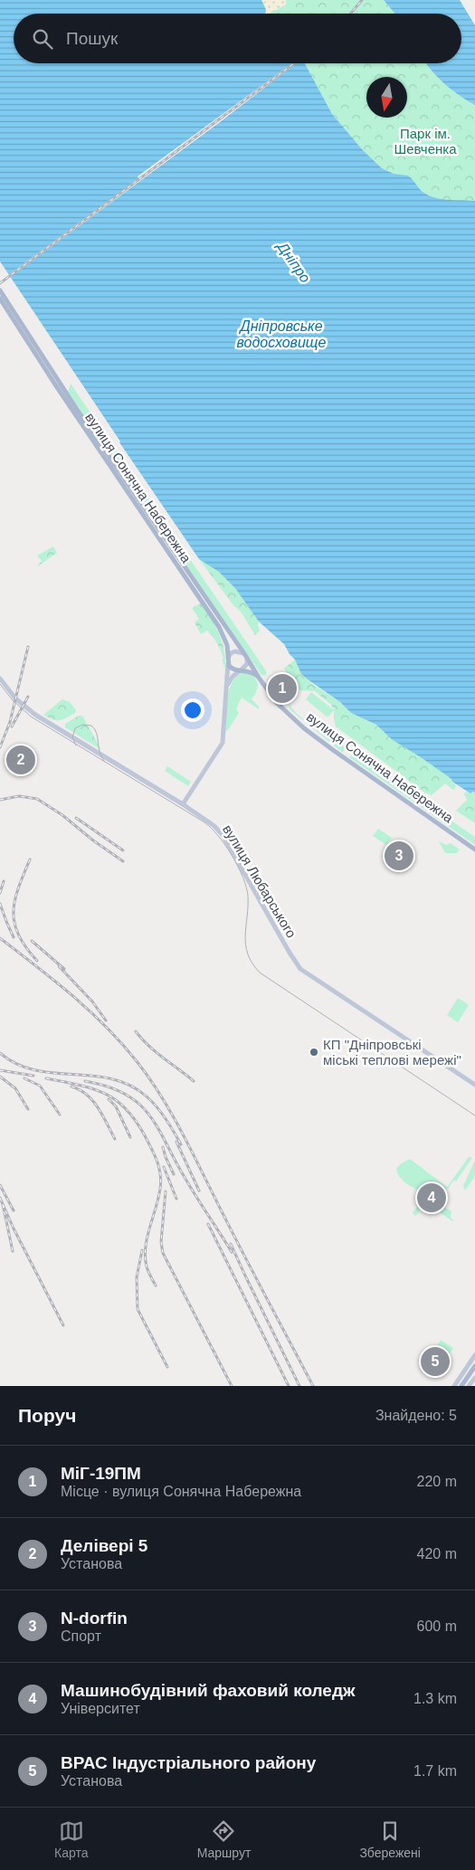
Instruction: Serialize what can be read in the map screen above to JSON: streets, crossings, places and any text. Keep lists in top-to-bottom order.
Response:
{
  "streets": {
    "main road": ["вулиця Сонячна Набережна", "вулиця Любарського"]
  },
  "water": ["Дніпро", "Дніпровське водосховище"],
  "parks": ["Парк iм. Шевченка"],
  "places": ["КП \"Дніпровські міські теплові мережі\""],
  "north": "bottom",
  "page": {
    "search": "Пошук",
    "pins": [
      "1",
      "2",
      "3",
      "4",
      "5"
    ],
    "heading": ["Поруч", "Знайдено: 5"],
    "list": [
      {
        "mark": "1",
        "name": "МіГ-19ПМ",
        "note": "Місце · вулиця Сонячна Набережна",
        "value": "220 m"
      },
      {
        "mark": "2",
        "name": "Делівері 5",
        "note": "Установа",
        "value": "420 m"
      },
      {
        "mark": "3",
        "name": "N-dorfin",
        "note": "Спорт",
        "value": "600 m"
      },
      {
        "mark": "4",
        "name": "Машинобудівний фаховий коледж",
        "note": "Університет",
        "value": "1.3 km"
      },
      {
        "mark": "5",
        "name": "ВРАС Індустріального району",
        "note": "Установа",
        "value": "1.7 km"
      }
    ],
    "nav": ["Карта", "Маршрут", "Збережені"]
  }
}
